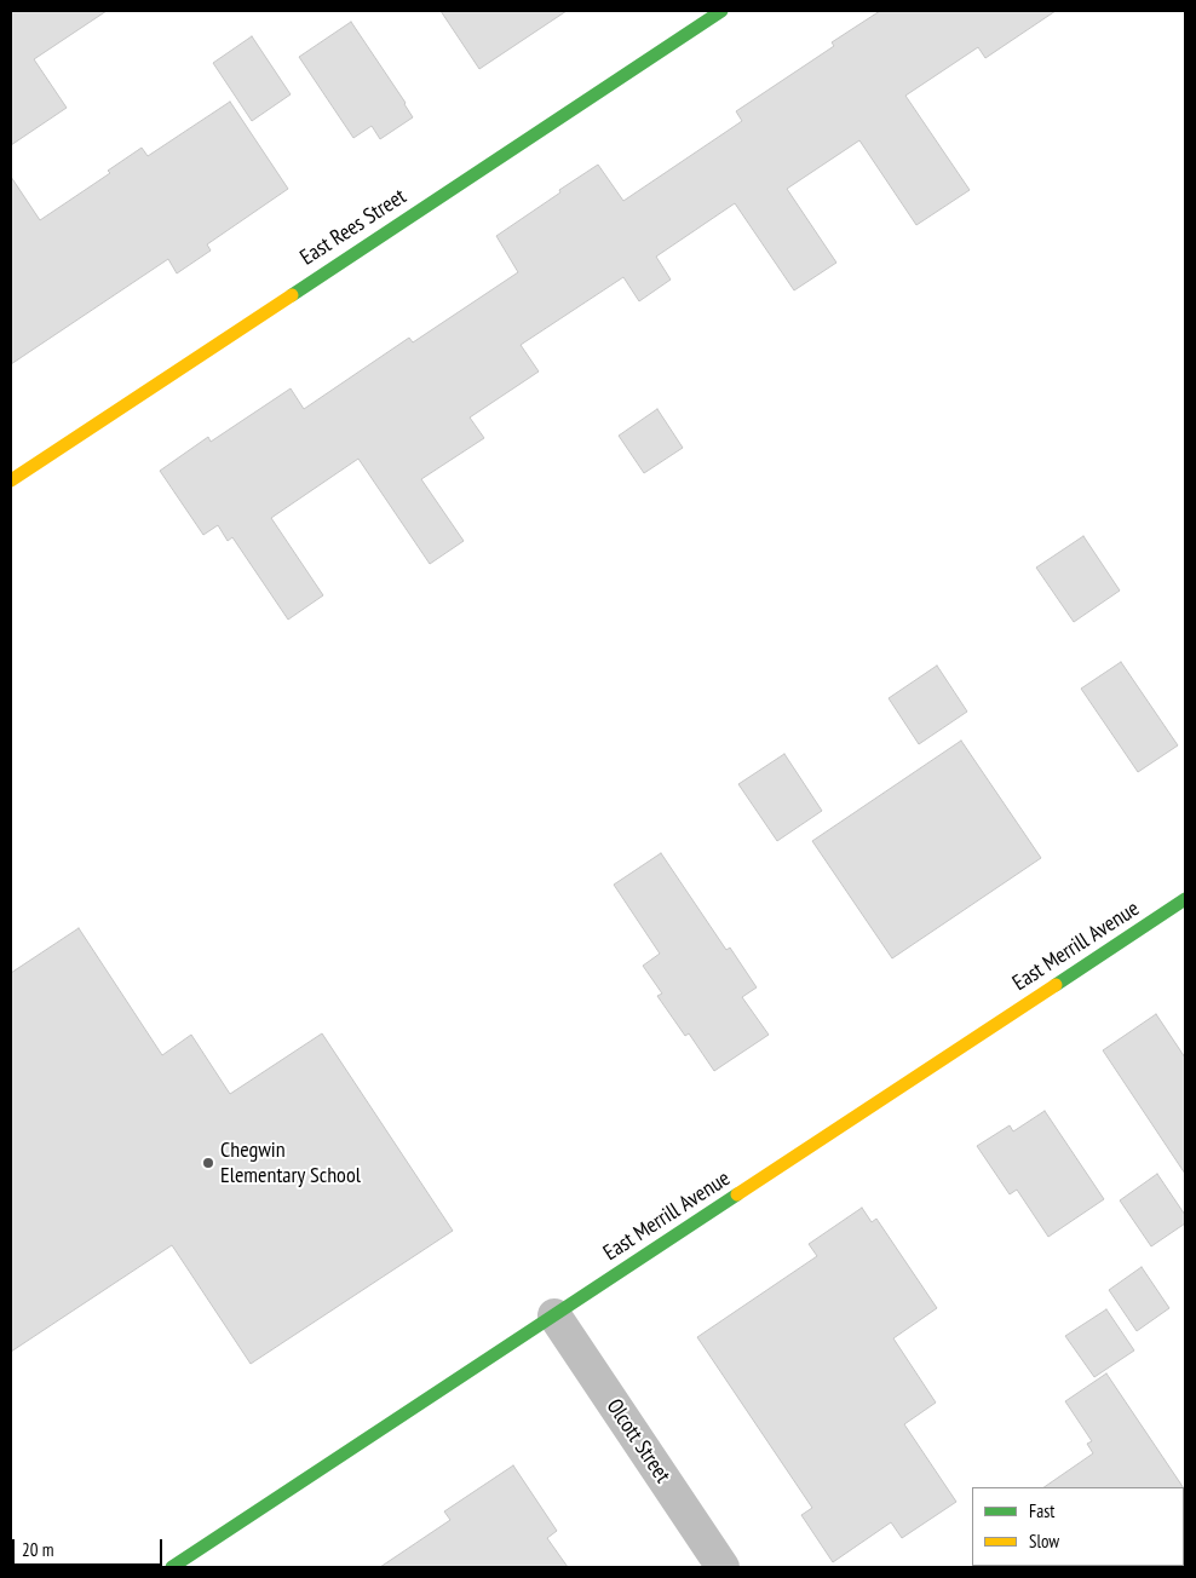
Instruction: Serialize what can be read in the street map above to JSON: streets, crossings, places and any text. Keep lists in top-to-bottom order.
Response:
{
  "streets": {
    "street": ["East Rees Street", "East Merrill Avenue", "Olcott Street"]
  },
  "crossings": [
    ["East Merrill Avenue", "Olcott Street"]
  ],
  "places": ["Chegwin Elementary School"],
  "legend": ["Fast", "Slow"],
  "scale_bar": "20 m"
}
